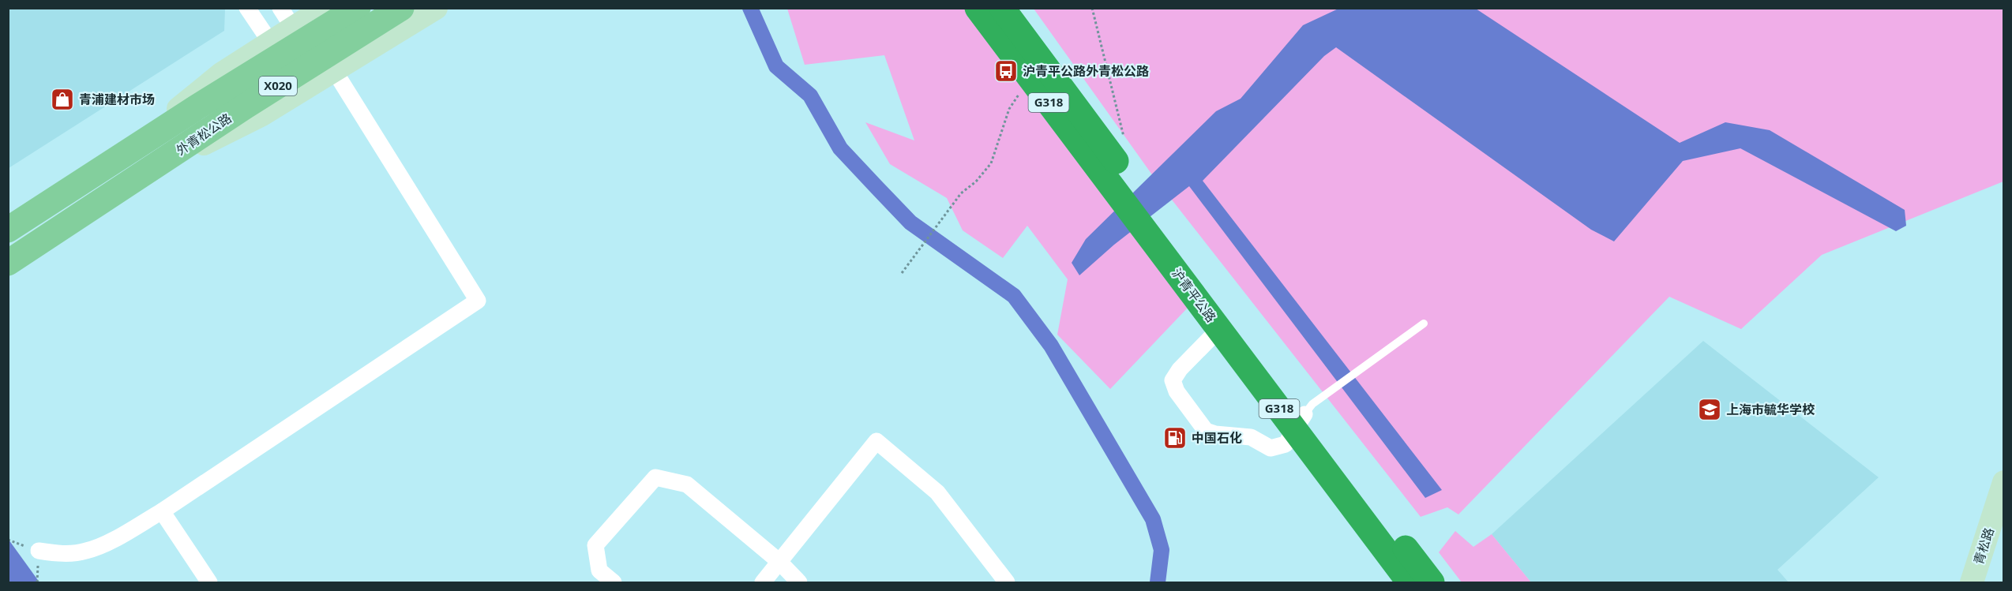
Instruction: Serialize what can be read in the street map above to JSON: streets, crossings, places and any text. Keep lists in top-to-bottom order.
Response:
{
  "streets": {
    "highway": ["G318", "沪青平公路"],
    "main road": ["X020", "外青松公路", "青松路"]
  },
  "places": {
    "bus stop": ["沪青平公路外青松公路"],
    "shop": ["青浦建材市场"],
    "school or university": ["上海市毓华学校"],
    "fuel station": ["中国石化"]
  }
}
